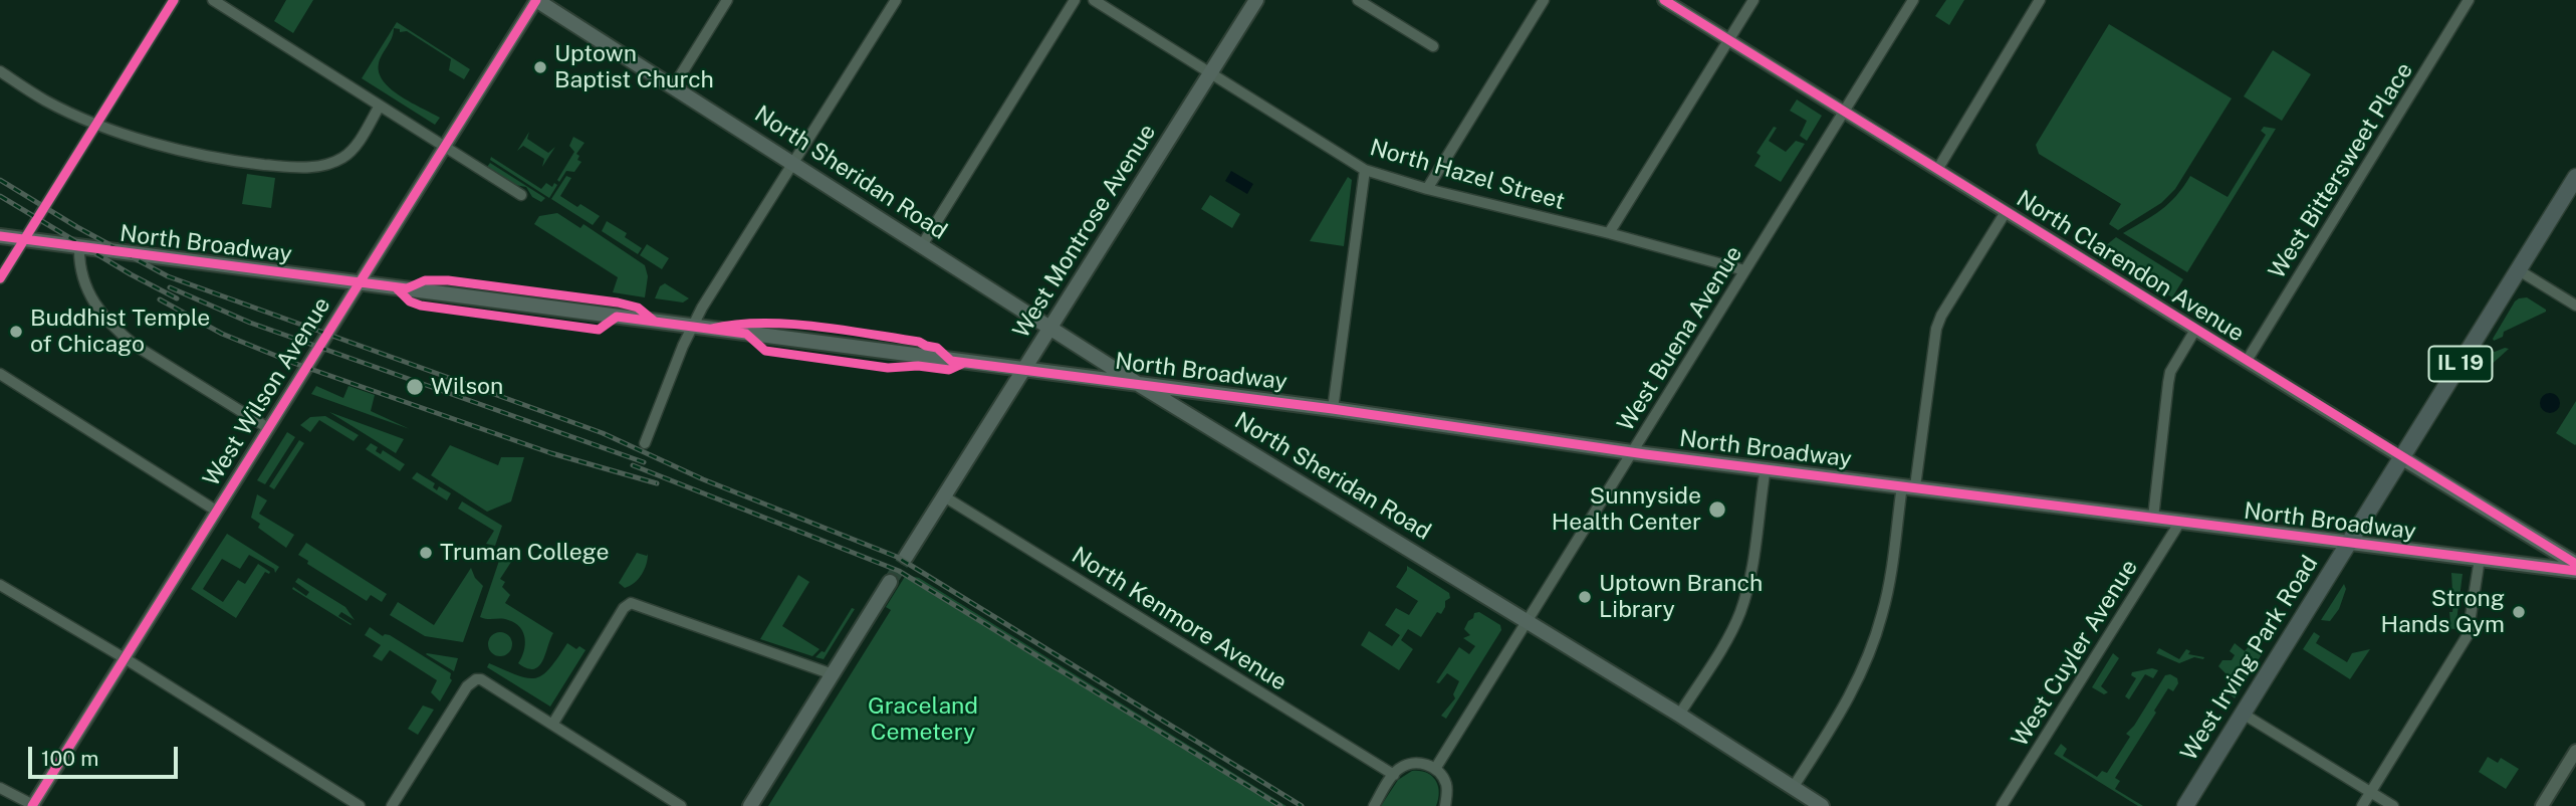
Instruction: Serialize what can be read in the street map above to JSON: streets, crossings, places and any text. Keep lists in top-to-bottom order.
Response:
{
  "streets": {
    "main road": [
      "North Sheridan Road",
      "West Montrose Avenue",
      "North Broadway",
      "North Clarendon Avenue",
      "IL 19",
      "West Irving Park Road"
    ],
    "street": [
      "West Bittersweet Place",
      "North Hazel Street",
      "West Buena Avenue",
      "West Wilson Avenue",
      "North Kenmore Avenue",
      "West Cuyler Avenue"
    ]
  },
  "crossings": [
    ["West Bittersweet Place", "North Clarendon Avenue"],
    ["North Sheridan Road", "West Montrose Avenue"],
    ["North Sheridan Road", "North Broadway"],
    ["North Sheridan Road", "West Buena Avenue"],
    ["North Sheridan Road", "West Wilson Avenue"],
    ["North Hazel Street", "West Montrose Avenue"],
    ["North Hazel Street", "West Buena Avenue"],
    ["West Montrose Avenue", "North Broadway"],
    ["West Montrose Avenue", "North Kenmore Avenue"],
    ["North Broadway", "West Buena Avenue"],
    ["North Broadway", "West Wilson Avenue"],
    ["North Broadway", "West Cuyler Avenue"],
    ["North Broadway", "West Irving Park Road"],
    ["North Clarendon Avenue", "West Buena Avenue"],
    ["North Clarendon Avenue", "West Irving Park Road"]
  ],
  "parks": ["Graceland Cemetery"],
  "places": [
    "Uptown Baptist Church",
    "Buddhist Temple of Chicago",
    "Wilson",
    "Sunnyside Health Center",
    "Truman College",
    "Uptown Branch Library",
    "Strong Hands Gym"
  ],
  "scale_bar": "100 m"
}
